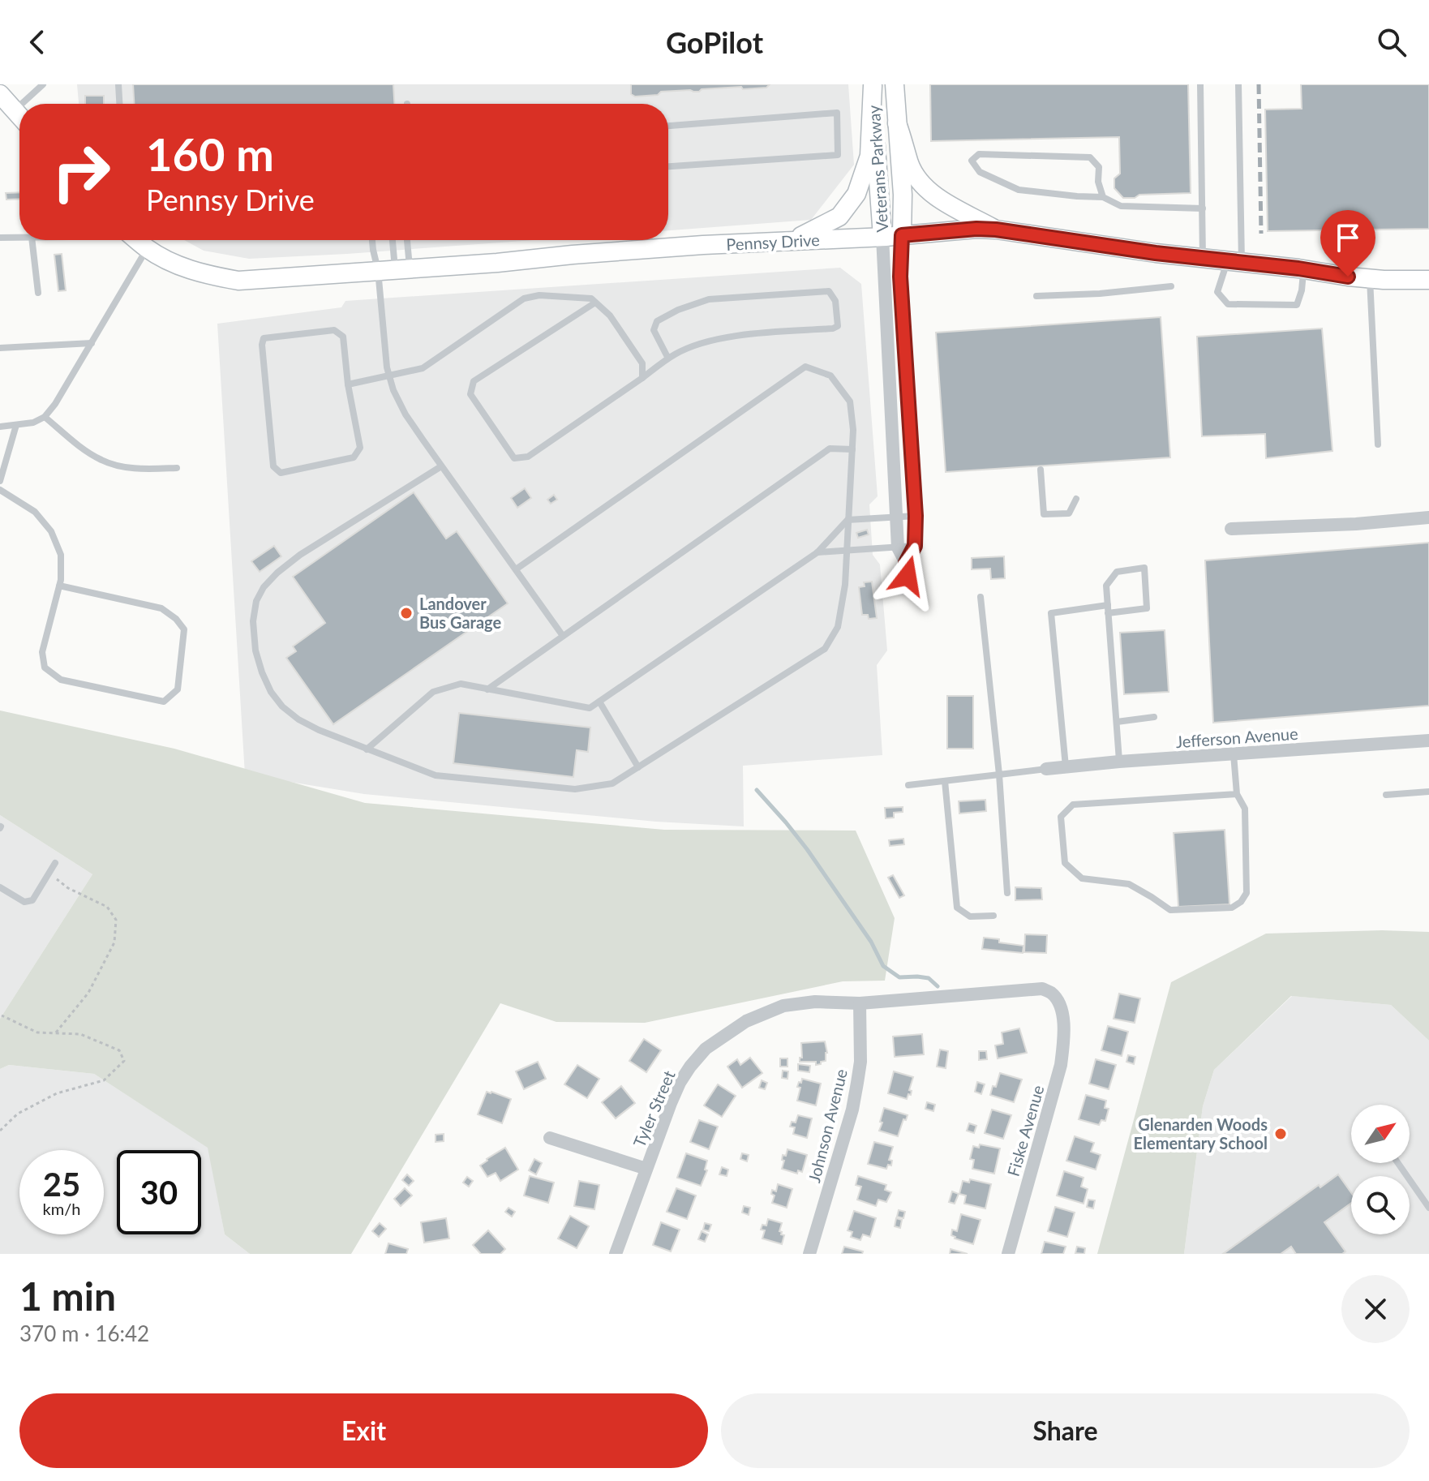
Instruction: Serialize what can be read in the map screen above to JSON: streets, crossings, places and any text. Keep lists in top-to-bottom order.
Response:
{
  "streets": {
    "main road": ["Veterans Parkway", "Pennsy Drive"],
    "street": [
      "Jefferson Avenue",
      "Tyler Street",
      "Johnson Avenue",
      "Fiske Avenue"
    ]
  },
  "crossings": [
    ["Veterans Parkway", "Pennsy Drive"],
    ["Tyler Street", "Johnson Avenue"],
    ["Tyler Street", "Fiske Avenue"]
  ],
  "places": ["Landover Bus Garage", "Glenarden Woods Elementary School"],
  "north": "top right",
  "page": {
    "header": "GoPilot",
    "turn": ["160 m", "Pennsy Drive"],
    "speed": "25 km/h",
    "limit": "30",
    "heading": ["1 min", "370 m · 16:42"],
    "buttons": ["Exit", "Share"]
  }
}
